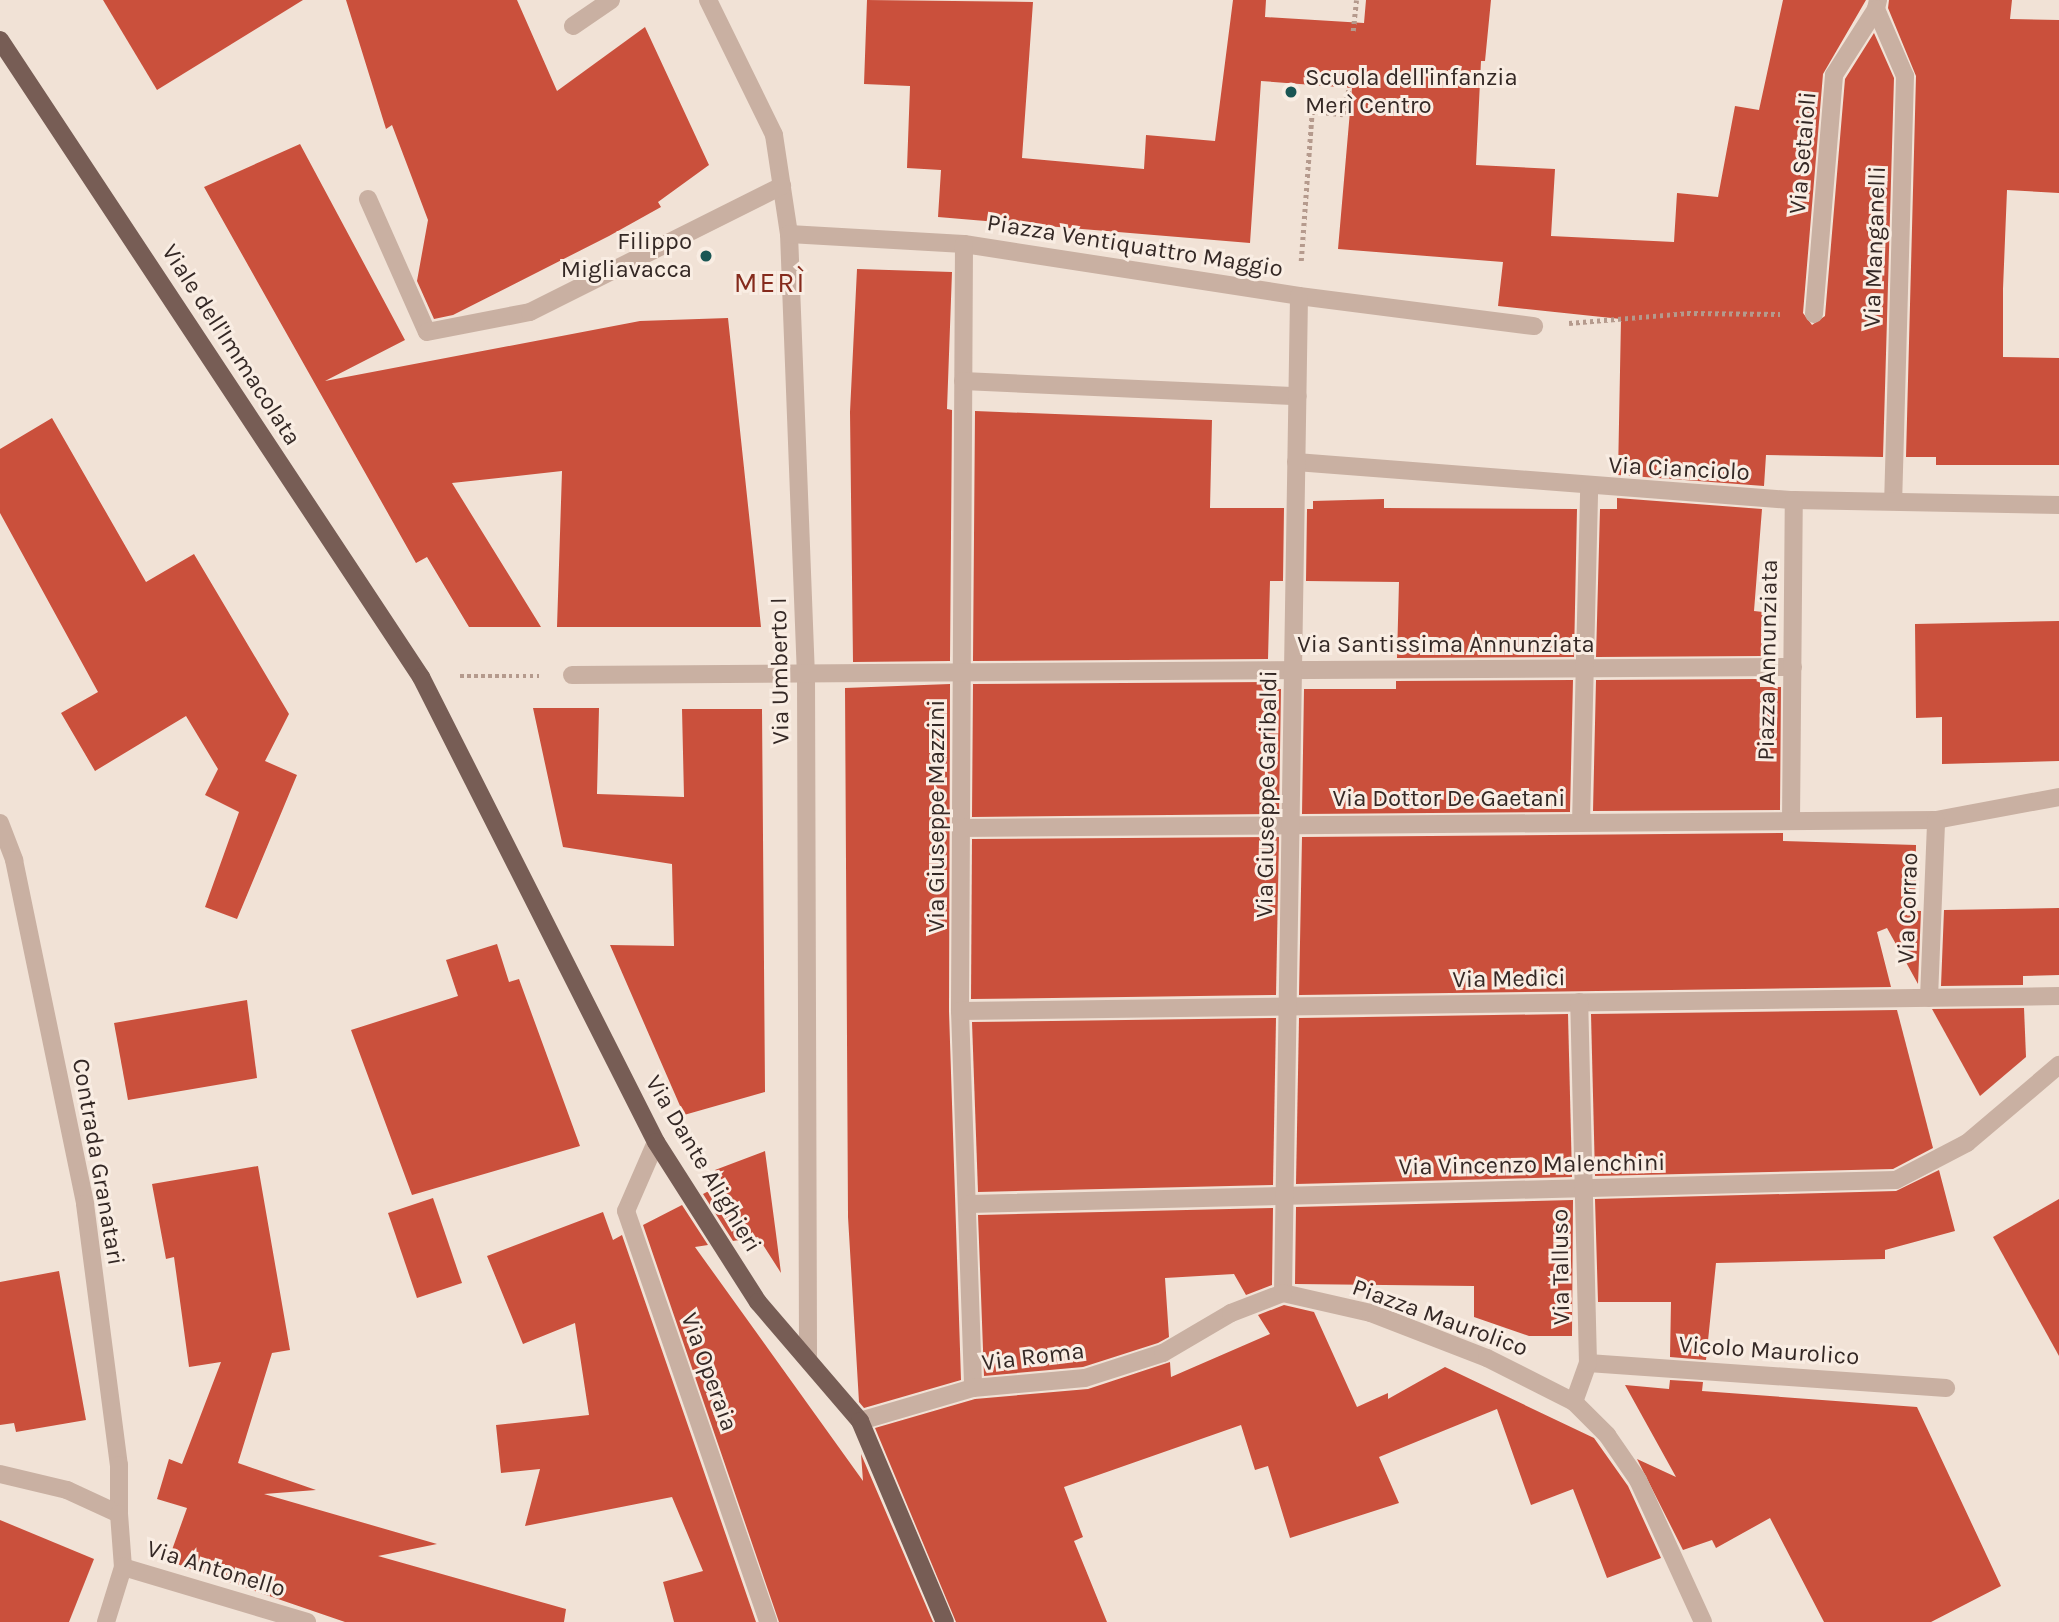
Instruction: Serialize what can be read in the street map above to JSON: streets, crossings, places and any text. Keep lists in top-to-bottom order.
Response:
{
  "streets": {
    "main road": ["Viale dell'Immacolata", "Via Dante Alighieri"],
    "street": [
      "Via Setaioli",
      "Piazza Ventiquattro Maggio",
      "Via Manganelli",
      "Via Cianciolo",
      "Via Santissima Annunziata",
      "Piazza Annunziata",
      "Via Umberto I",
      "Via Giuseppe Garibaldi",
      "Via Dottor De Gaetani",
      "Via Giuseppe Mazzini",
      "Via Corrao",
      "Via Medici",
      "Contrada Granatari",
      "Via Vincenzo Malenchini",
      "Via Talluso",
      "Piazza Maurolico",
      "Vicolo Maurolico",
      "Via Roma",
      "Via Operaia",
      "Via Antonello"
    ]
  },
  "crossings": [
    ["Via Setaioli", "Via Manganelli"],
    ["Piazza Ventiquattro Maggio", "Via Umberto I"],
    ["Piazza Ventiquattro Maggio", "Via Giuseppe Garibaldi"],
    ["Piazza Ventiquattro Maggio", "Via Giuseppe Mazzini"],
    ["Via Manganelli", "Via Cianciolo"],
    ["Viale dell'Immacolata", "Via Dante Alighieri"],
    ["Via Cianciolo", "Piazza Annunziata"],
    ["Via Cianciolo", "Via Giuseppe Garibaldi"],
    ["Via Santissima Annunziata", "Piazza Annunziata"],
    ["Via Santissima Annunziata", "Via Umberto I"],
    ["Via Santissima Annunziata", "Via Giuseppe Garibaldi"],
    ["Via Santissima Annunziata", "Via Giuseppe Mazzini"],
    ["Piazza Annunziata", "Via Dottor De Gaetani"],
    ["Via Umberto I", "Via Dante Alighieri"],
    ["Via Giuseppe Garibaldi", "Via Dottor De Gaetani"],
    ["Via Giuseppe Garibaldi", "Via Medici"],
    ["Via Giuseppe Garibaldi", "Via Vincenzo Malenchini"],
    ["Via Giuseppe Garibaldi", "Piazza Maurolico"],
    ["Via Giuseppe Garibaldi", "Via Roma"],
    ["Via Dottor De Gaetani", "Via Giuseppe Mazzini"],
    ["Via Dottor De Gaetani", "Via Corrao"],
    ["Via Giuseppe Mazzini", "Via Medici"],
    ["Via Giuseppe Mazzini", "Via Vincenzo Malenchini"],
    ["Via Giuseppe Mazzini", "Via Roma"],
    ["Via Corrao", "Via Medici"],
    ["Via Medici", "Via Talluso"],
    ["Contrada Granatari", "Via Antonello"],
    ["Via Dante Alighieri", "Via Roma"],
    ["Via Dante Alighieri", "Via Operaia"],
    ["Via Vincenzo Malenchini", "Via Talluso"],
    ["Via Talluso", "Piazza Maurolico"],
    ["Via Talluso", "Vicolo Maurolico"],
    ["Piazza Maurolico", "Via Roma"]
  ],
  "districts": ["MERÌ"],
  "places": ["Scuola dell'infanzia Merì Centro", "Filippo Migliavacca"]
}
